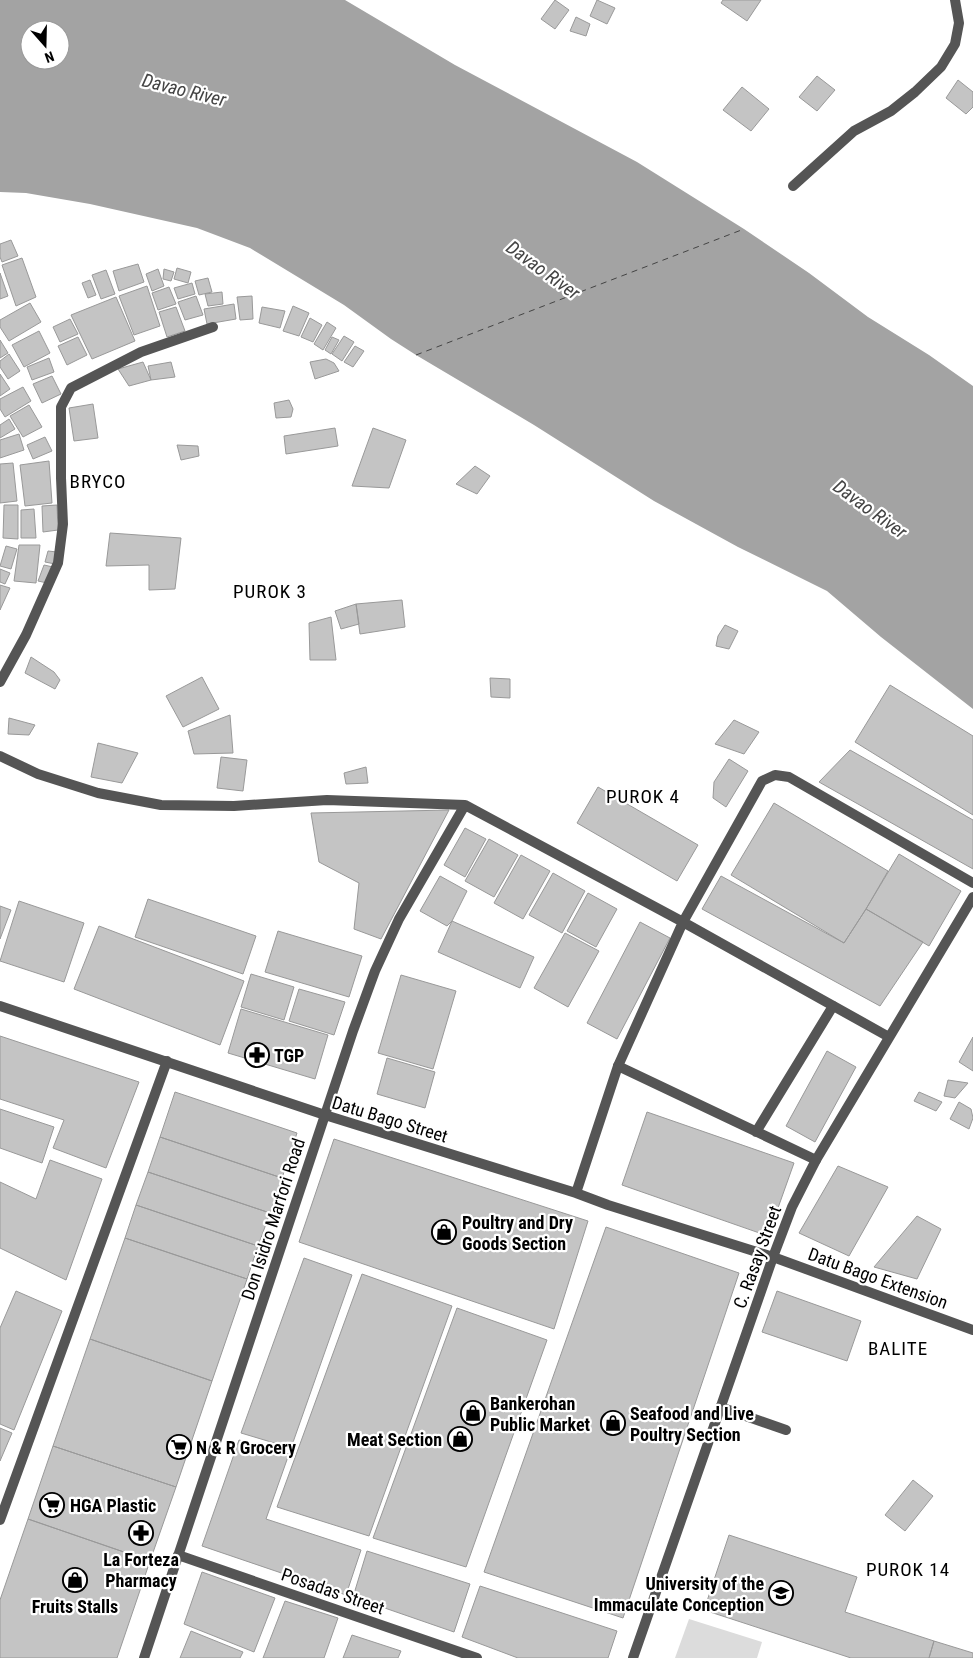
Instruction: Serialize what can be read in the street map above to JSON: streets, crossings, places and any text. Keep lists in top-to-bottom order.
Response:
{
  "streets": {
    "street": [
      "Datu Bago Street",
      "Don Isidro Marfori Road",
      "C. Rasay Street",
      "Datu Bago Extension",
      "Posadas Street"
    ]
  },
  "crossings": [
    ["Datu Bago Street", "Don Isidro Marfori Road"],
    ["Datu Bago Street", "C. Rasay Street"],
    ["Datu Bago Street", "Datu Bago Extension"],
    ["Don Isidro Marfori Road", "Posadas Street"],
    ["C. Rasay Street", "Datu Bago Extension"]
  ],
  "districts": [
    "BRYCO",
    "PUROK 3",
    "PUROK 4",
    "BALITE",
    "PUROK 14"
  ],
  "water": ["Davao River"],
  "places": {
    "pharmacy": ["TGP", "La Forteza Pharmacy"],
    "shop": [
      "Poultry and Dry Goods Section",
      "Bankerohan Public Market",
      "Seafood and Live Poultry Section",
      "Meat Section",
      "Fruits Stalls"
    ],
    "supermarket": ["N & R Grocery", "HGA Plastic"],
    "school or university": ["University of the Immaculate Conception"]
  },
  "north": "bottom"
}
